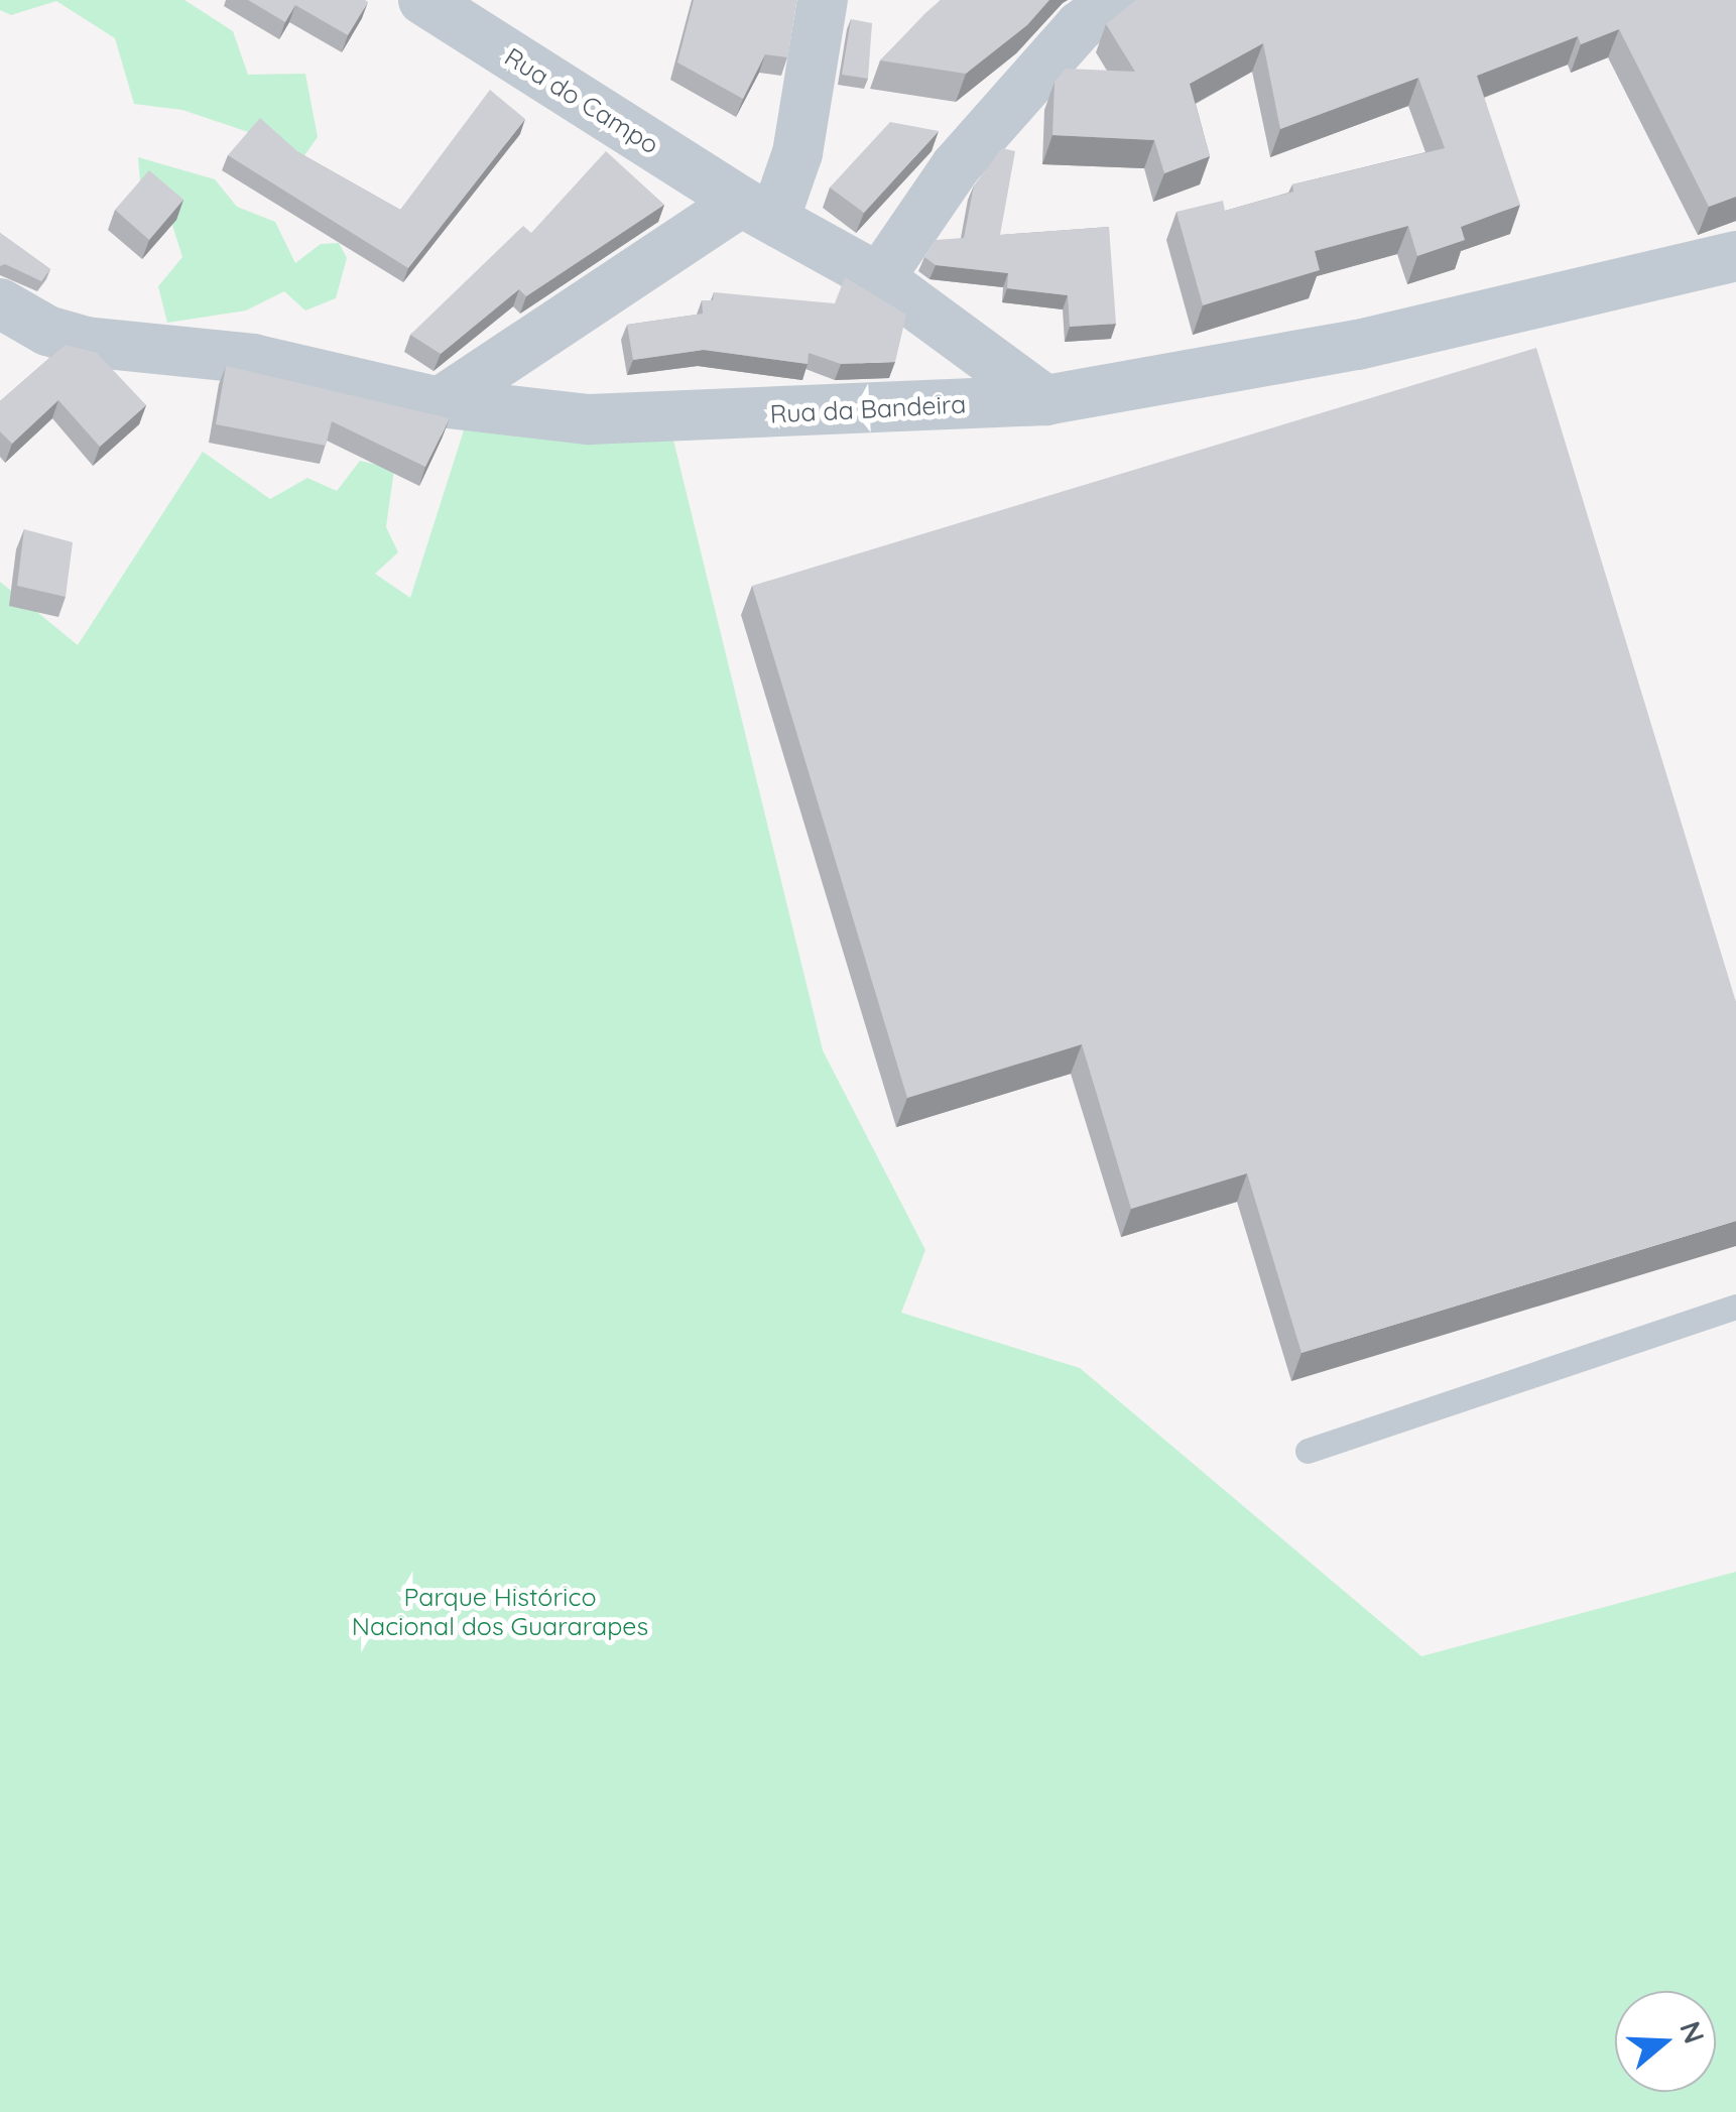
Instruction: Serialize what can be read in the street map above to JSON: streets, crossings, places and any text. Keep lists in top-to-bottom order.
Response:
{
  "streets": {
    "street": ["Rua do Campo", "Rua da Bandeira"]
  },
  "crossings": [
    ["Rua do Campo", "Rua da Bandeira"]
  ],
  "parks": ["Parque Histórico Nacional dos Guararapes"],
  "north": "right"
}
